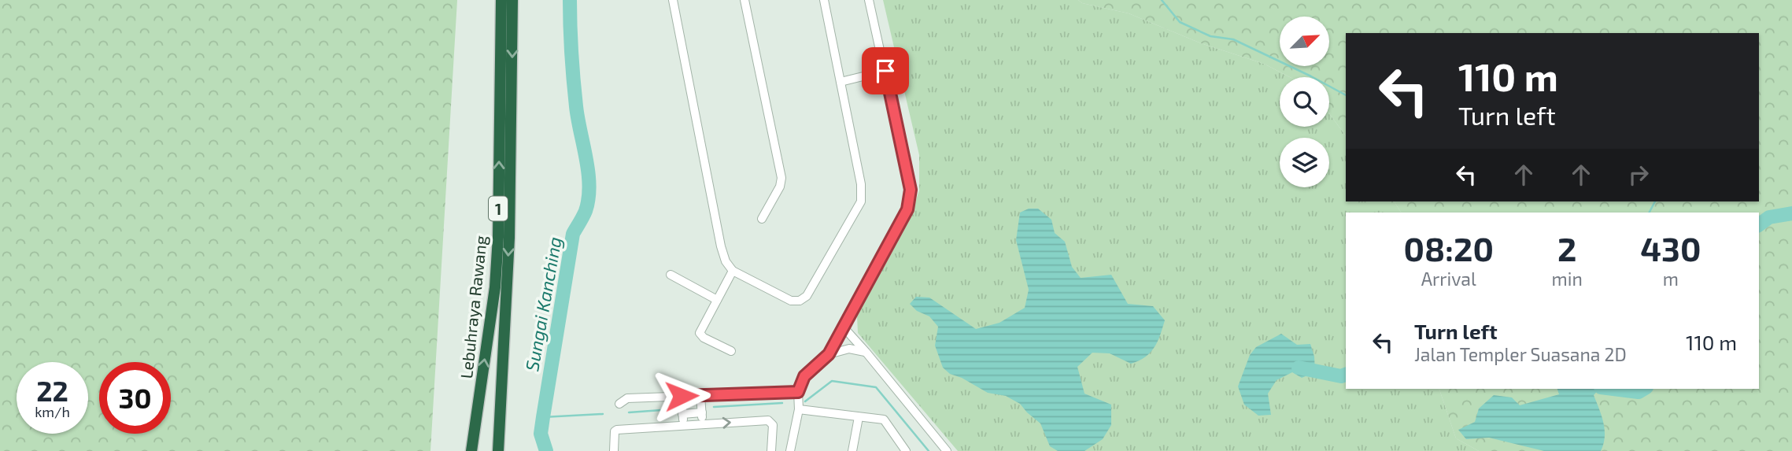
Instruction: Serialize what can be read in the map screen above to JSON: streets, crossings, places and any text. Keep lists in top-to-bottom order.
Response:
{
  "streets": {
    "highway": ["1", "Lebuhraya Rawang"]
  },
  "water": ["Sungai Kanching"],
  "north": "top right",
  "page": {
    "turn": ["110 m", "Turn left"],
    "eta": [
      "08:20",
      "Arrival",
      "2",
      "min",
      "430",
      "m"
    ],
    "list": [
      {
        "name": "Turn left",
        "note": "Jalan Templer Suasana 2D",
        "value": "110 m"
      }
    ],
    "speed": "22 km/h",
    "limit": "30"
  }
}
